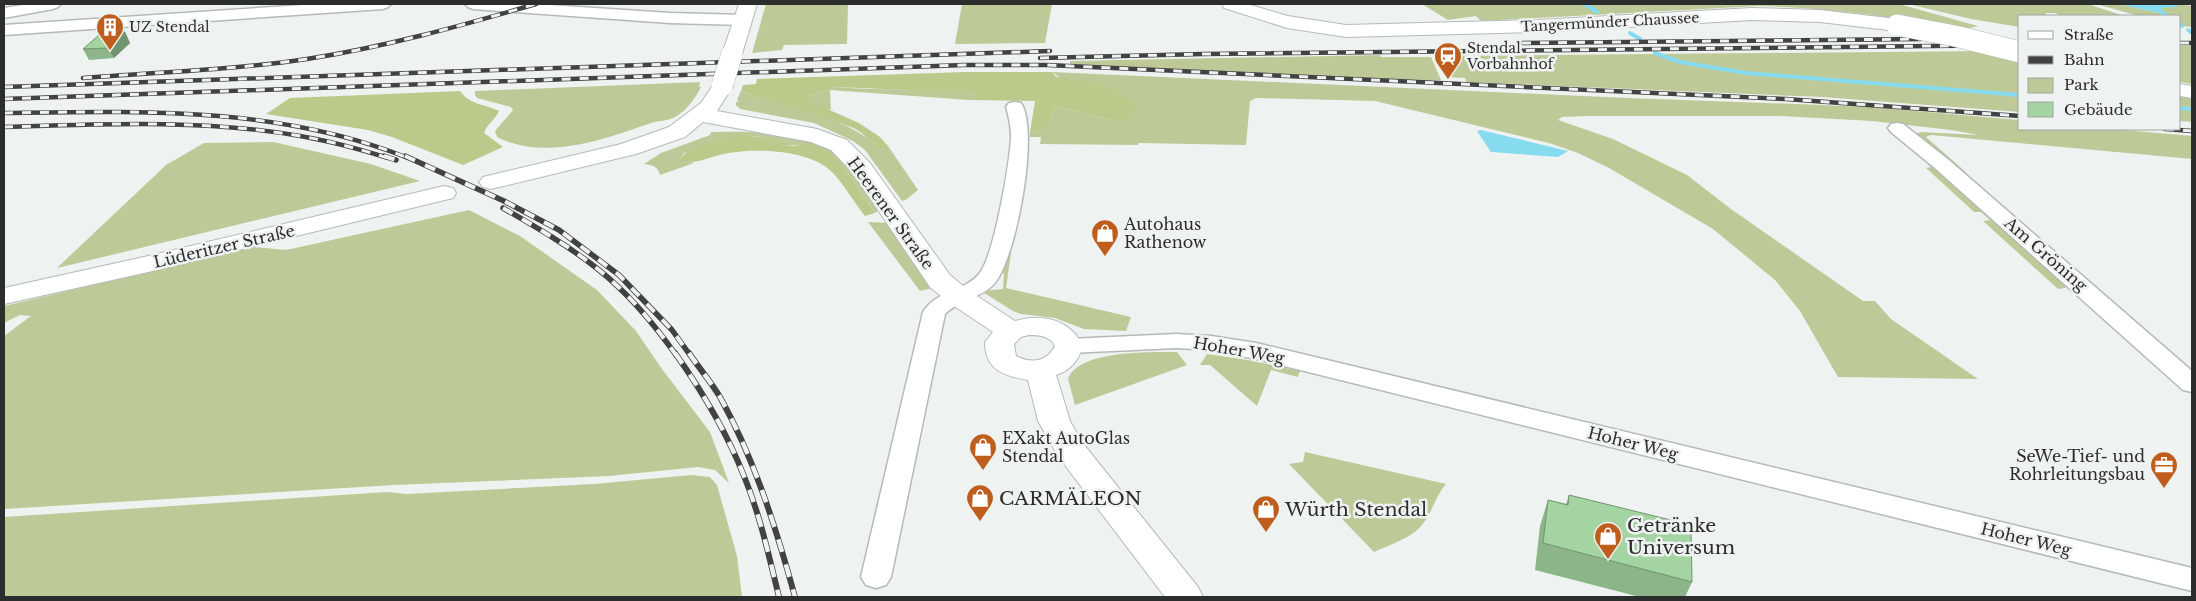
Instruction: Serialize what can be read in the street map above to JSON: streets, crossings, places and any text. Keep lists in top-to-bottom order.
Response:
{
  "streets": {
    "main road": ["Tangermünder Chaussee", "Heerener Straße", "Lüderitzer Straße"],
    "street": ["Am Gröning", "Hoher Weg"]
  },
  "crossings": [
    ["Heerener Straße", "Hoher Weg"]
  ],
  "places": {
    "building": ["UZ Stendal"],
    "station": ["Stendal Vorbahnhof"],
    "shop": [
      "Autohaus Rathenow",
      "EXakt AutoGlas Stendal",
      "CARMÄLEON",
      "Würth Stendal",
      "Getränke Universum"
    ],
    "office": ["SeWe-Tief- und Rohrleitungsbau"]
  },
  "legend": [
    "Straße",
    "Bahn",
    "Park",
    "Gebäude"
  ]
}
